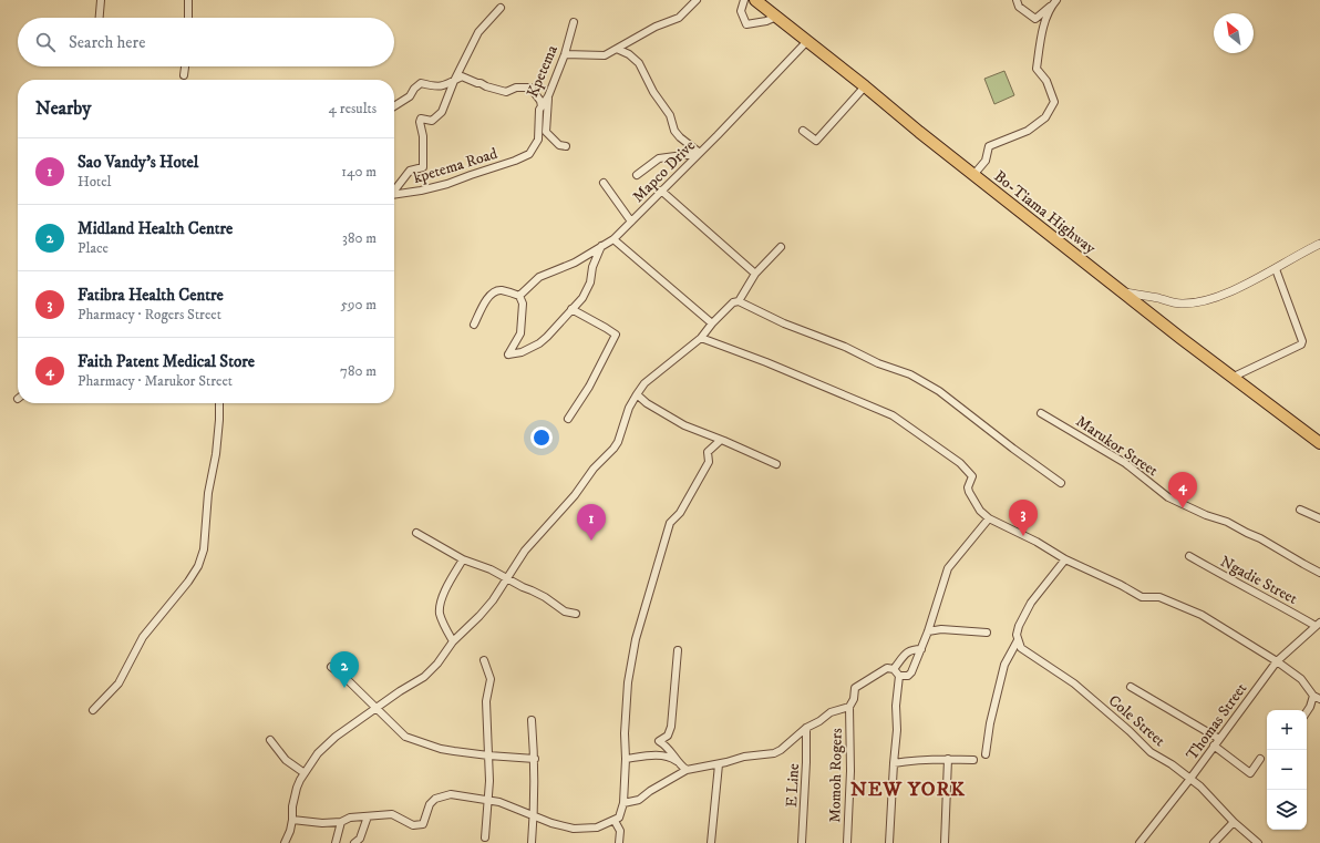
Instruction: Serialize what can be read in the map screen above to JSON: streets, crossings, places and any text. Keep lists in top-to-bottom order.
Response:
{
  "streets": {
    "highway": ["Bo-Tiama Highway"],
    "street": [
      "Kpetema",
      "kpetema Road",
      "Mapco Drive",
      "Marukor Street",
      "Ngadie Street",
      "Cole Street",
      "Thomas Street",
      "Momoh Rogers",
      "E Line"
    ]
  },
  "crossings": [
    ["Kpetema", "kpetema Road"],
    ["Mapco Drive", "Bo-Tiama Highway"],
    ["Ngadie Street", "Thomas Street"],
    ["Cole Street", "Thomas Street"]
  ],
  "districts": ["NEW YORK"],
  "north": "top left",
  "page": {
    "search": "Search here",
    "heading": ["Nearby", "4 results"],
    "list": [
      {
        "mark": "1",
        "name": "Sao Vandy's Hotel",
        "note": "Hotel",
        "value": "140 m"
      },
      {
        "mark": "2",
        "name": "Midland Health Centre",
        "note": "Place",
        "value": "380 m"
      },
      {
        "mark": "3",
        "name": "Fatibra Health Centre",
        "note": "Pharmacy · Rogers Street",
        "value": "590 m"
      },
      {
        "mark": "4",
        "name": "Faith Patent Medical Store",
        "note": "Pharmacy · Marukor Street",
        "value": "780 m"
      }
    ],
    "pins": [
      "4",
      "3",
      "1",
      "2"
    ],
    "map_buttons": ["+", "−"]
  }
}
